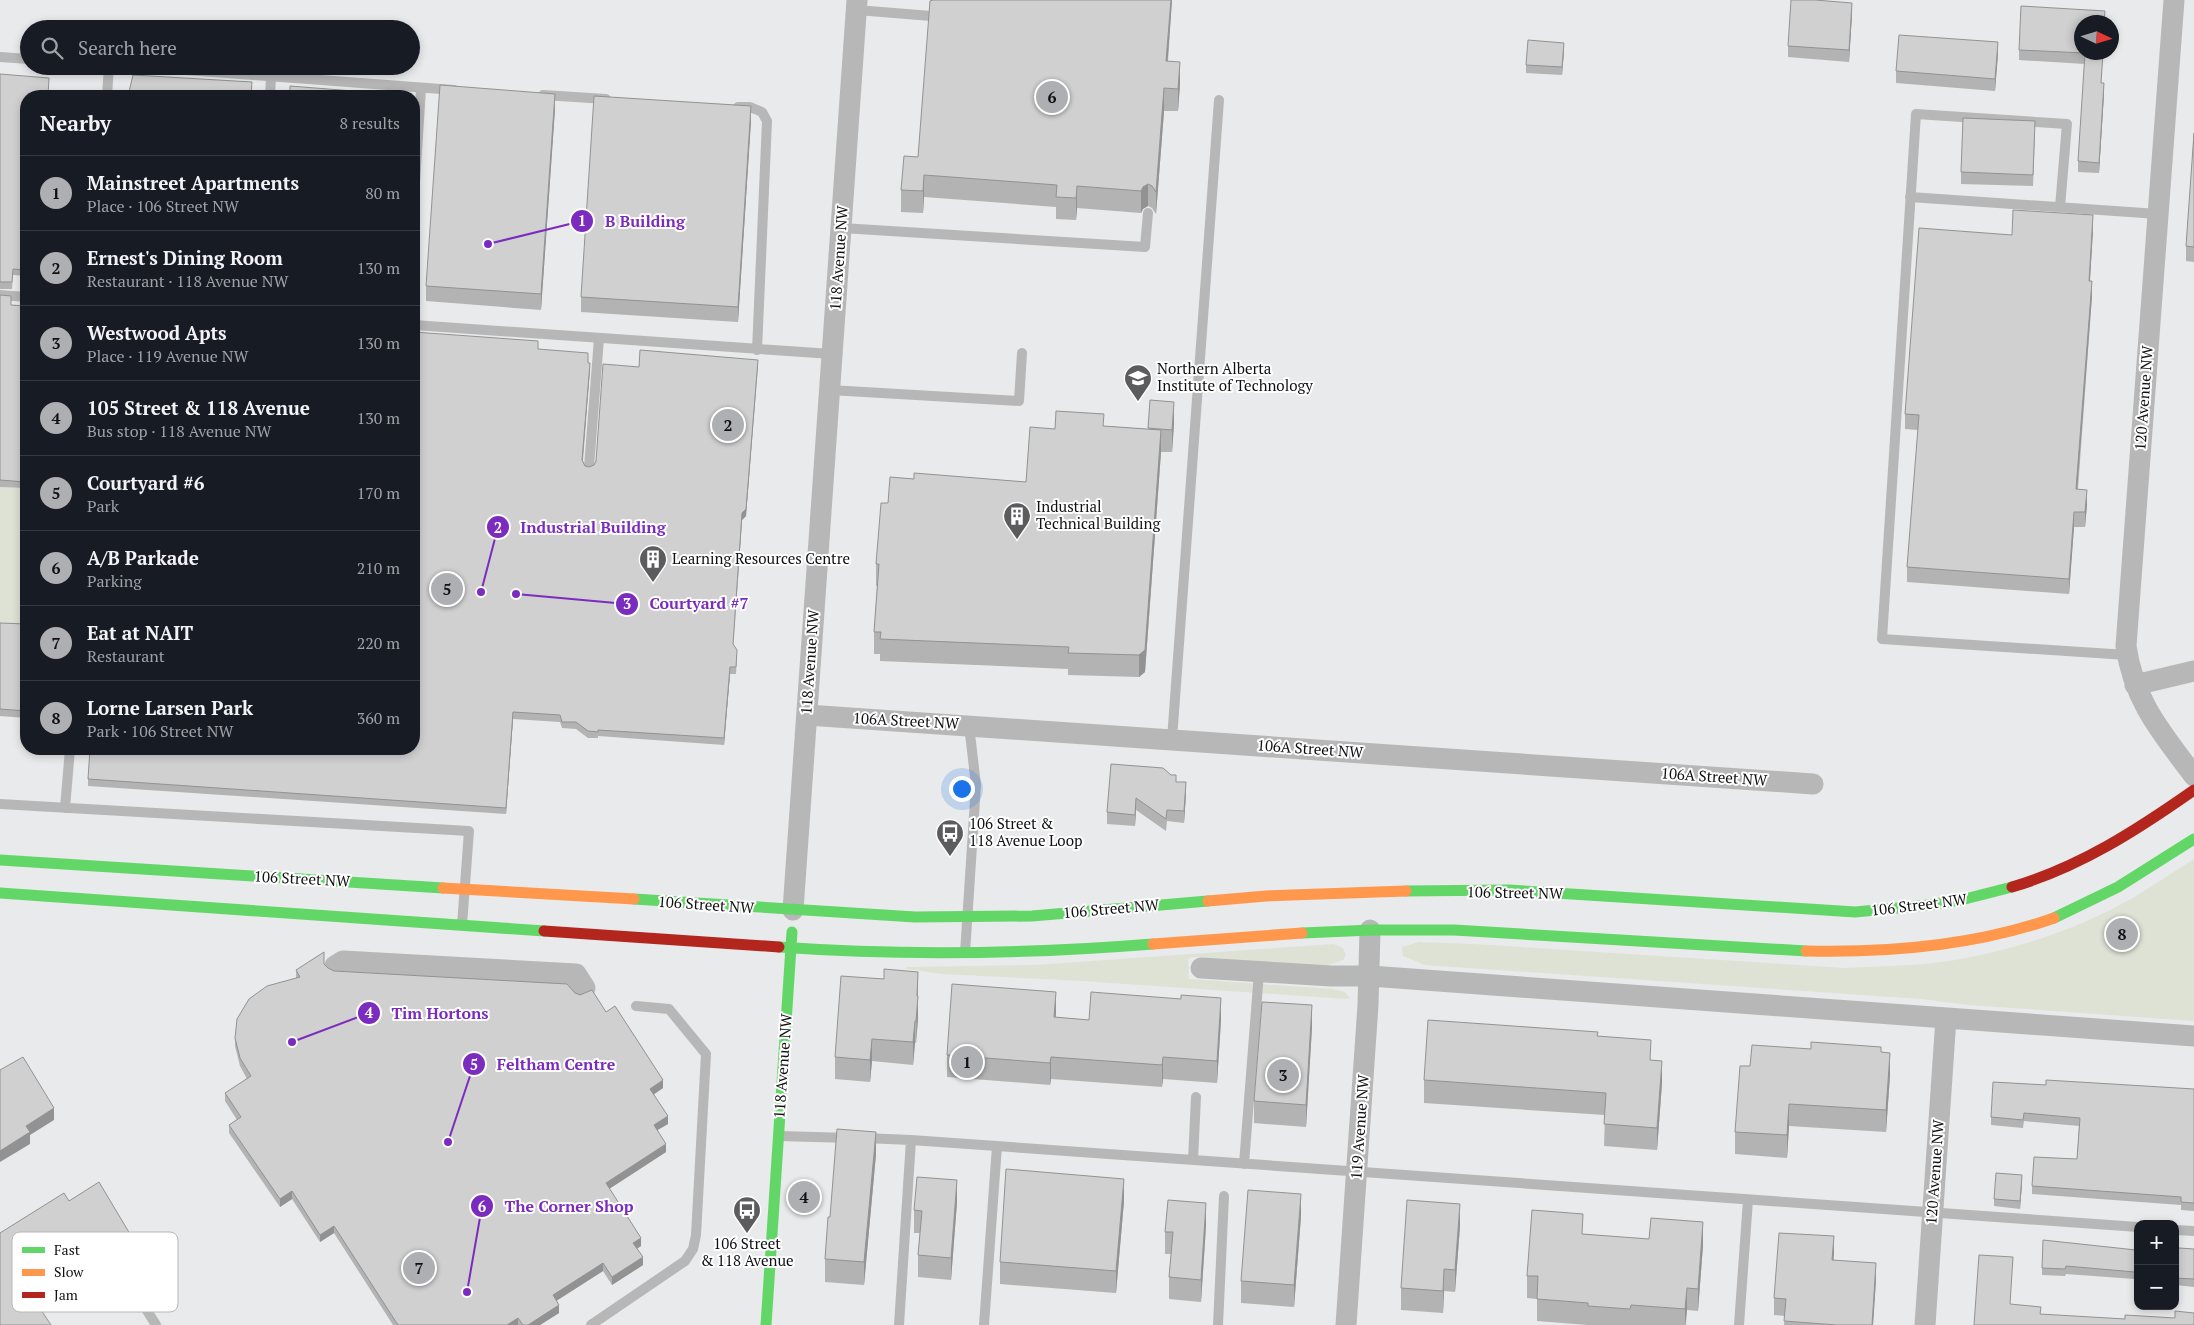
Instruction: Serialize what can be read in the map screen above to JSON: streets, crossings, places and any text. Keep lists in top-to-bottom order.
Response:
{
  "streets": {
    "main road": ["118 Avenue NW", "106 Street NW"],
    "street": ["120 Avenue NW", "106A Street NW", "119 Avenue NW"]
  },
  "crossings": [
    ["118 Avenue NW", "106A Street NW"],
    ["118 Avenue NW", "106 Street NW"]
  ],
  "places": {
    "other": [
      "B Building",
      "Industrial Building",
      "Courtyard #7",
      "Tim Hortons",
      "Feltham Centre",
      "The Corner Shop"
    ],
    "school or university": ["Northern Alberta Institute of Technology"],
    "building": ["Industrial Technical Building", "Learning Resources Centre"],
    "bus stop": ["106 Street & 118 Avenue Loop", "106 Street & 118 Avenue"]
  },
  "legend": ["Fast", "Slow", "Jam"],
  "north": "right",
  "page": {
    "search": "Search here",
    "pins": [
      "6",
      "2",
      "5",
      "8",
      "1",
      "3",
      "4",
      "7"
    ],
    "heading": ["Nearby", "8 results"],
    "list": [
      {
        "mark": "1",
        "name": "Mainstreet Apartments",
        "note": "Place · 106 Street NW",
        "value": "80 m"
      },
      {
        "mark": "2",
        "name": "Ernest's Dining Room",
        "note": "Restaurant · 118 Avenue NW",
        "value": "130 m"
      },
      {
        "mark": "3",
        "name": "Westwood Apts",
        "note": "Place · 119 Avenue NW",
        "value": "130 m"
      },
      {
        "mark": "4",
        "name": "105 Street & 118 Avenue",
        "note": "Bus stop · 118 Avenue NW",
        "value": "130 m"
      },
      {
        "mark": "5",
        "name": "Courtyard #6",
        "note": "Park",
        "value": "170 m"
      },
      {
        "mark": "6",
        "name": "A/B Parkade",
        "note": "Parking",
        "value": "210 m"
      },
      {
        "mark": "7",
        "name": "Eat at NAIT",
        "note": "Restaurant",
        "value": "220 m"
      },
      {
        "mark": "8",
        "name": "Lorne Larsen Park",
        "note": "Park · 106 Street NW",
        "value": "360 m"
      }
    ],
    "map_buttons": ["+", "−"]
  }
}
